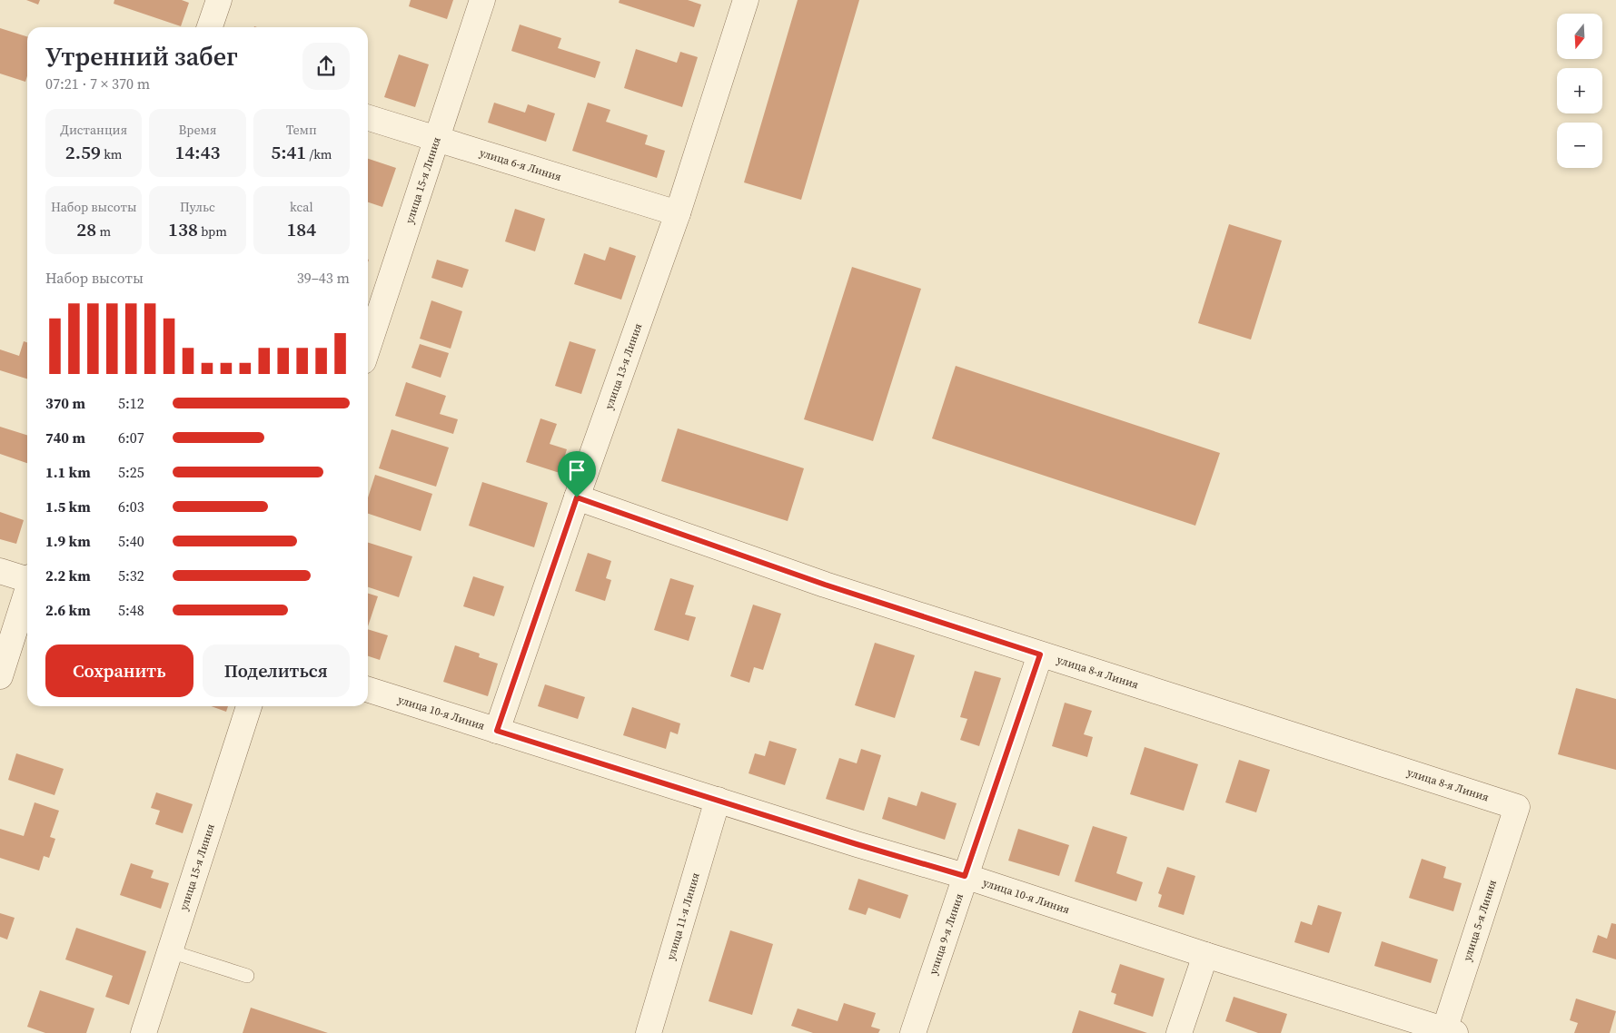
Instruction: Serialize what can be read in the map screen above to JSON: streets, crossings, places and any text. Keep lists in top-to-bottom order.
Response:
{
  "streets": {
    "street": [
      "улица 6-я Линия",
      "улица 15-я Линия",
      "улица 13-я Линия",
      "улица 8-я Линия",
      "улица 10-я Линия",
      "улица 11-я Линия",
      "улица 5-я Линия",
      "улица 9-я Линия"
    ]
  },
  "crossings": [
    ["улица 6-я Линия", "улица 15-я Линия"],
    ["улица 6-я Линия", "улица 13-я Линия"],
    ["улица 13-я Линия", "улица 8-я Линия"],
    ["улица 13-я Линия", "улица 10-я Линия"],
    ["улица 8-я Линия", "улица 5-я Линия"],
    ["улица 8-я Линия", "улица 9-я Линия"],
    ["улица 10-я Линия", "улица 11-я Линия"],
    ["улица 10-я Линия", "улица 5-я Линия"],
    ["улица 10-я Линия", "улица 9-я Линия"]
  ],
  "north": "bottom",
  "page": {
    "map_buttons": ["+", "−"],
    "heading": ["Утренний забег", "07:21 · 7 × 370 m"],
    "stats": [
      ["Дистанция", "2.59 km"],
      ["Время", "14:43"],
      ["Темп", "5:41 /km"],
      ["Набор высоты", "28 m"],
      ["Пульс", "138 bpm"],
      ["kcal", "184"]
    ],
    "chart": ["Набор высоты", "39–43 m"],
    "list": [
      {
        "name": "370 m",
        "note": "5:12"
      },
      {
        "name": "740 m",
        "note": "6:07"
      },
      {
        "name": "1.1 km",
        "note": "5:25"
      },
      {
        "name": "1.5 km",
        "note": "6:03"
      },
      {
        "name": "1.9 km",
        "note": "5:40"
      },
      {
        "name": "2.2 km",
        "note": "5:32"
      },
      {
        "name": "2.6 km",
        "note": "5:48"
      }
    ],
    "buttons": ["Сохранить", "Поделиться"]
  }
}
